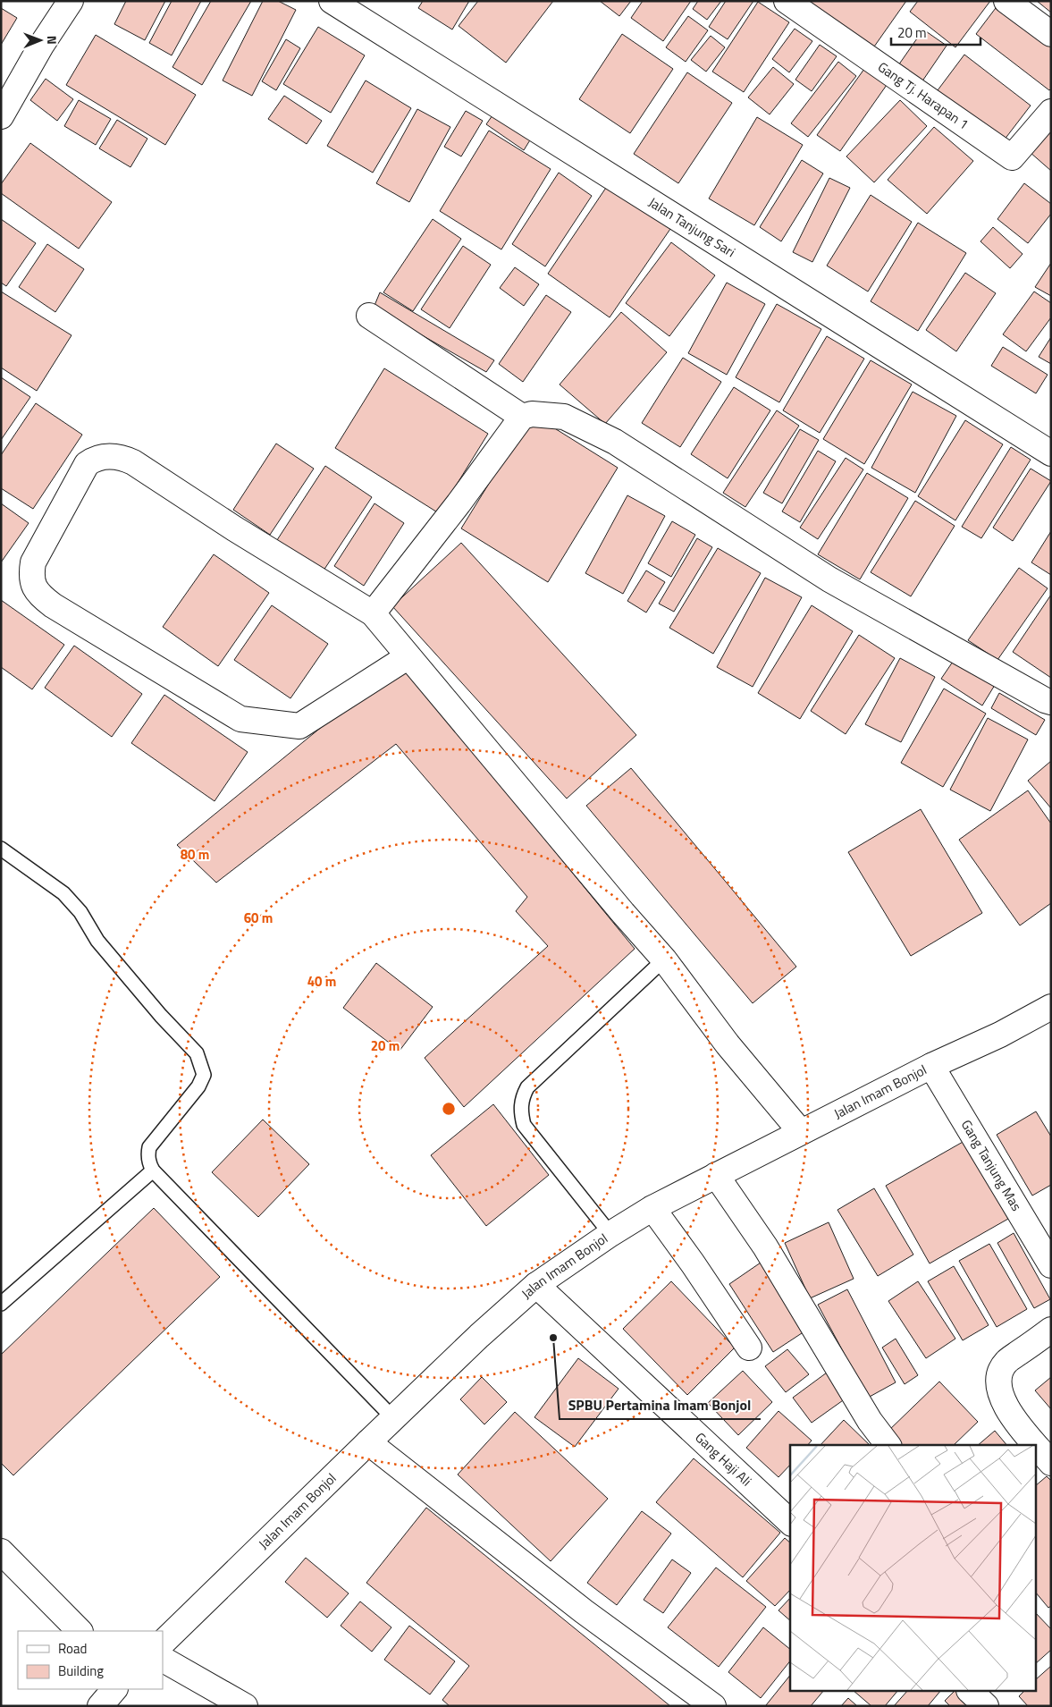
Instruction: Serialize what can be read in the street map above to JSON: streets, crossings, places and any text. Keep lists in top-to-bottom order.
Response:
{
  "streets": {
    "street": [
      "Gang Tj. Harapan 1",
      "Jalan Tanjung Sari",
      "Jalan Imam Bonjol",
      "Gang Tanjung Mas",
      "Gang Haji Ali"
    ]
  },
  "crossings": [
    ["Jalan Imam Bonjol", "Gang Tanjung Mas"],
    ["Jalan Imam Bonjol", "Gang Haji Ali"]
  ],
  "places": ["SPBU Pertamina Imam Bonjol"],
  "legend": ["Road", "Building"],
  "scale_bar": "20 m",
  "north": "right",
  "rings": [
    "80 m",
    "60 m",
    "40 m",
    "20 m"
  ]
}
